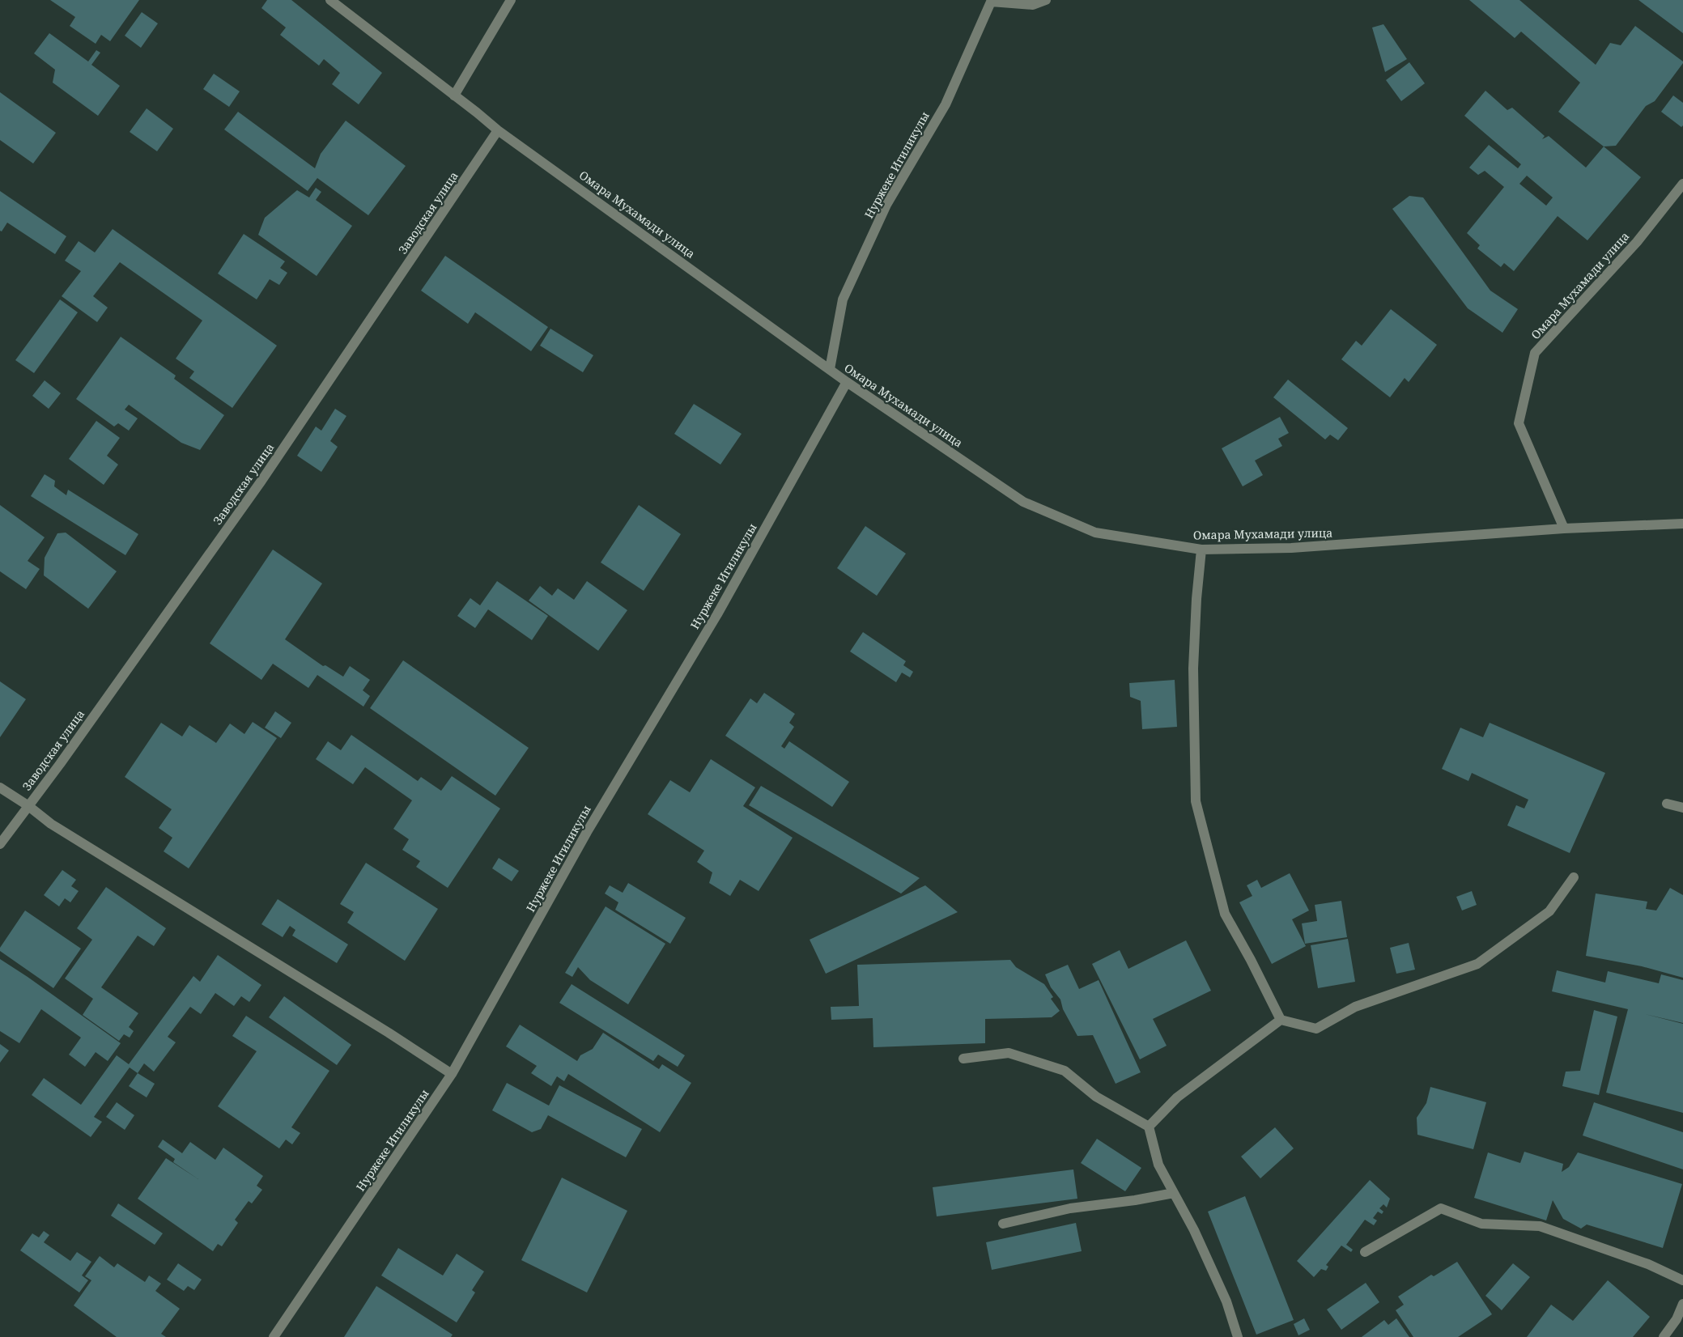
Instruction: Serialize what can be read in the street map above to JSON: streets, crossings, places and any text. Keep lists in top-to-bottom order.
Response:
{
  "streets": {
    "street": ["Нуржеке Игиликулы", "Заводская улица", "Омара Мухамади улица"]
  },
  "crossings": [
    ["Нуржеке Игиликулы", "Омара Мухамади улица"],
    ["Заводская улица", "Омара Мухамади улица"]
  ]
}
